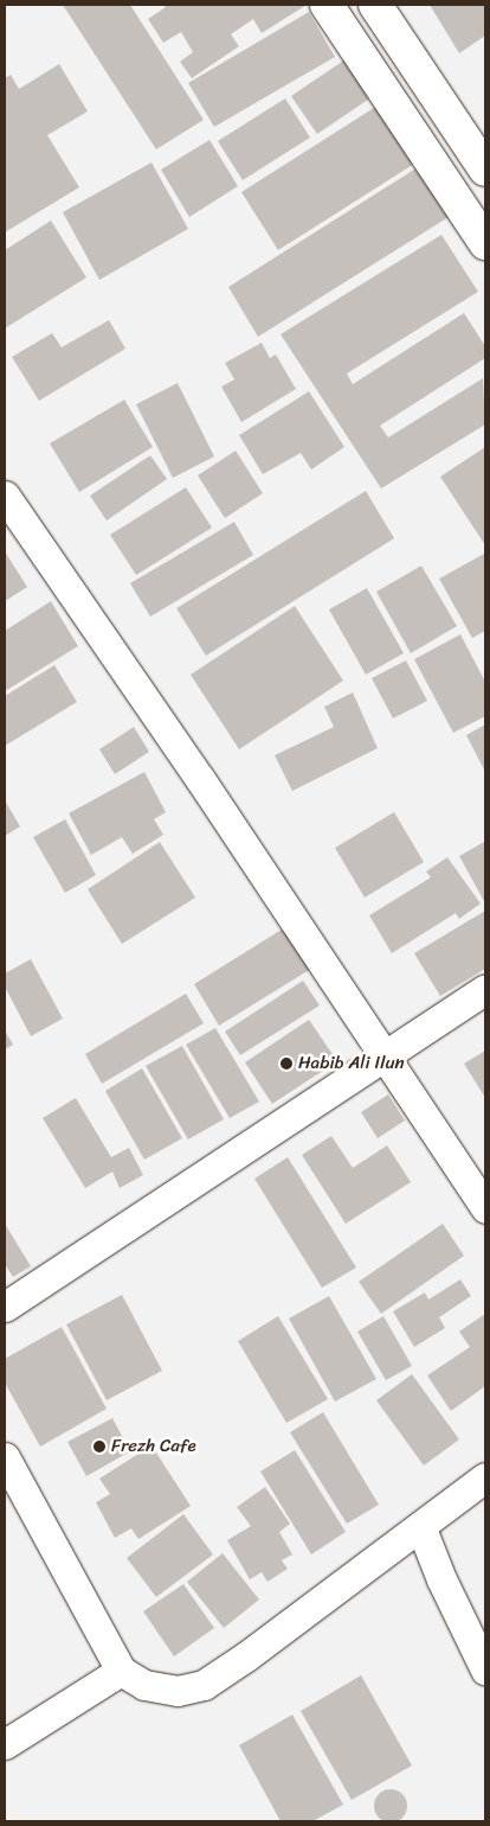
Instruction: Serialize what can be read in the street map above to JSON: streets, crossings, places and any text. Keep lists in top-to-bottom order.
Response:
{
  "places": ["Habib Ali Ilun", "Frezh Cafe"]
}
